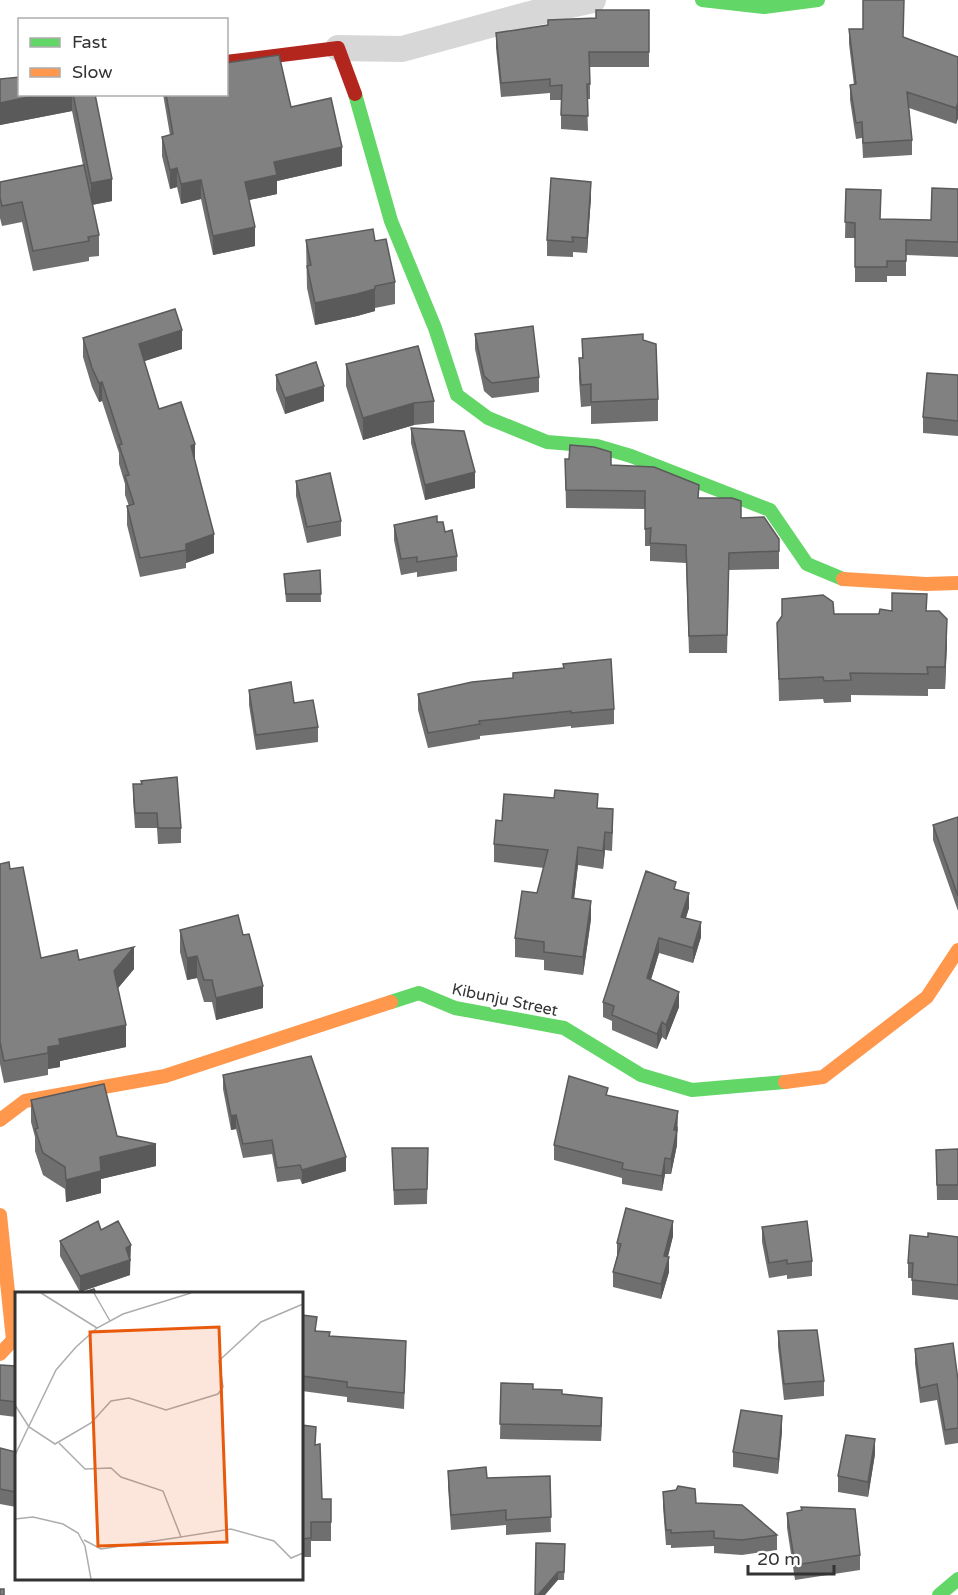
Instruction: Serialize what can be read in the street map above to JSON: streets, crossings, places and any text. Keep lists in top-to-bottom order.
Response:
{
  "streets": {
    "street": ["Kibunju Street"]
  },
  "legend": ["Fast", "Slow"],
  "scale_bar": "20 m"
}
